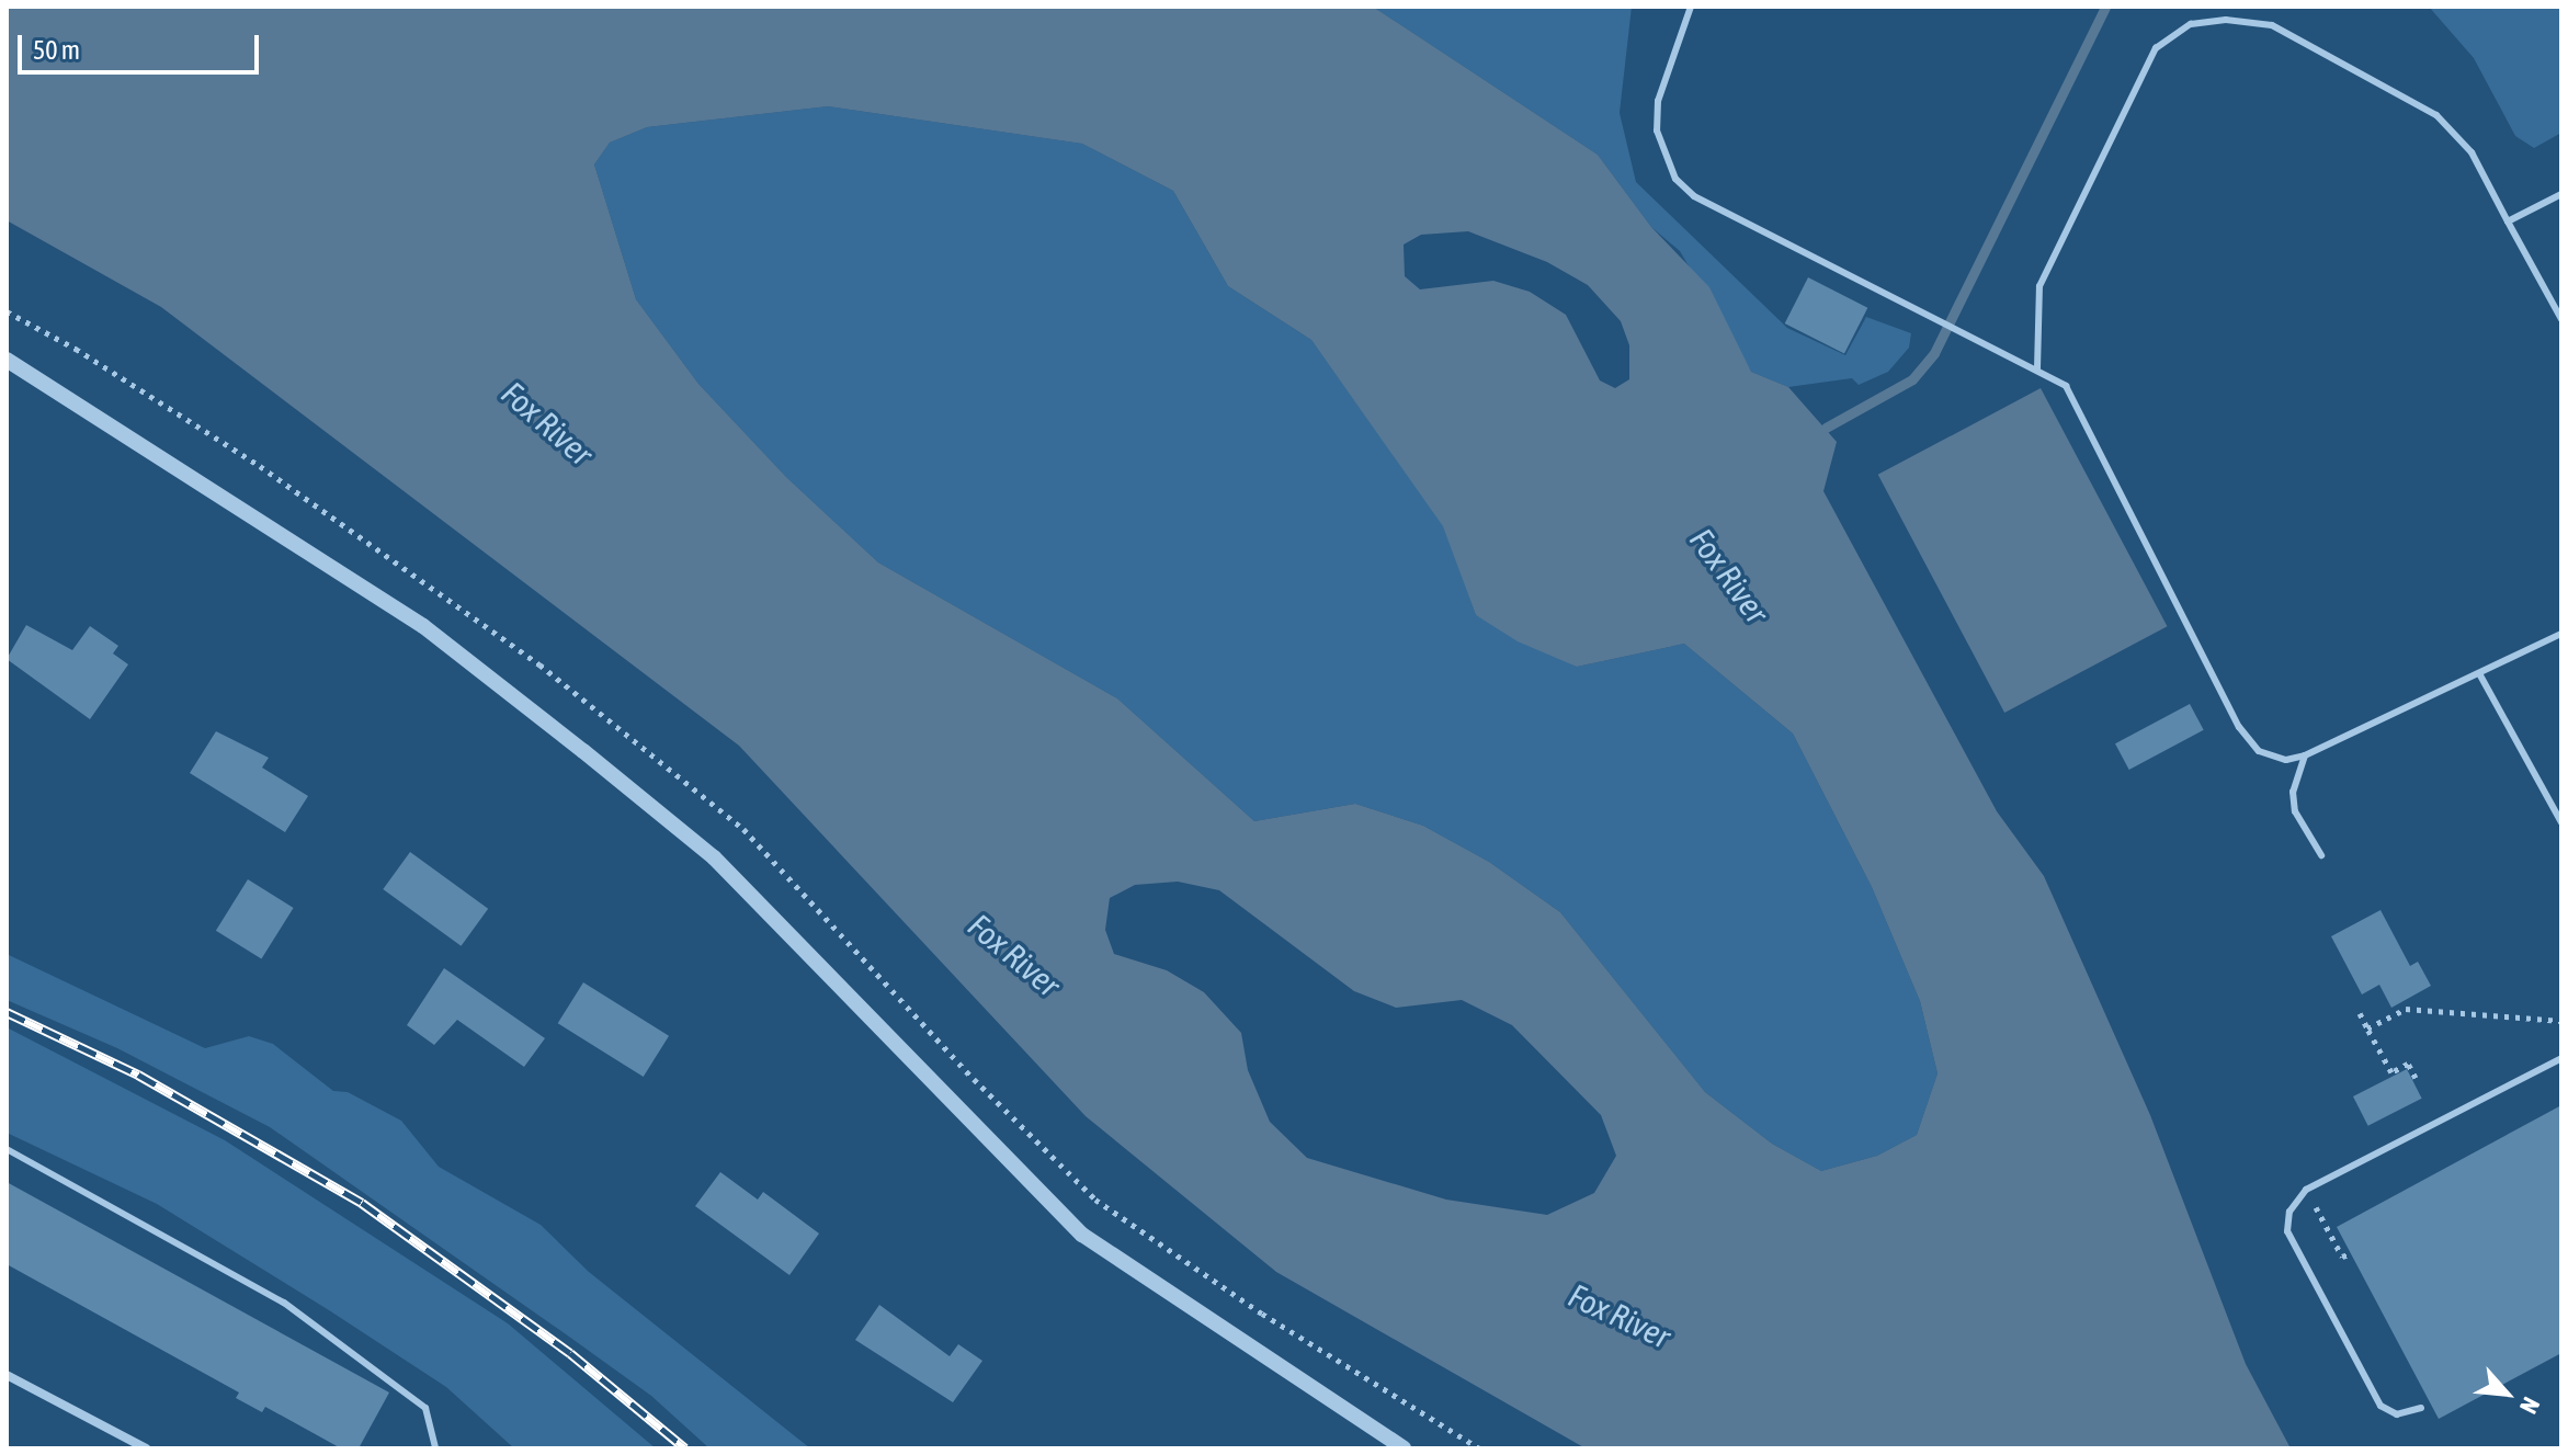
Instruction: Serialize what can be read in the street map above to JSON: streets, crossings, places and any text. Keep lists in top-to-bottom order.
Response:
{
  "water": ["Fox River"],
  "scale_bar": "50 m",
  "north": "bottom right"
}
